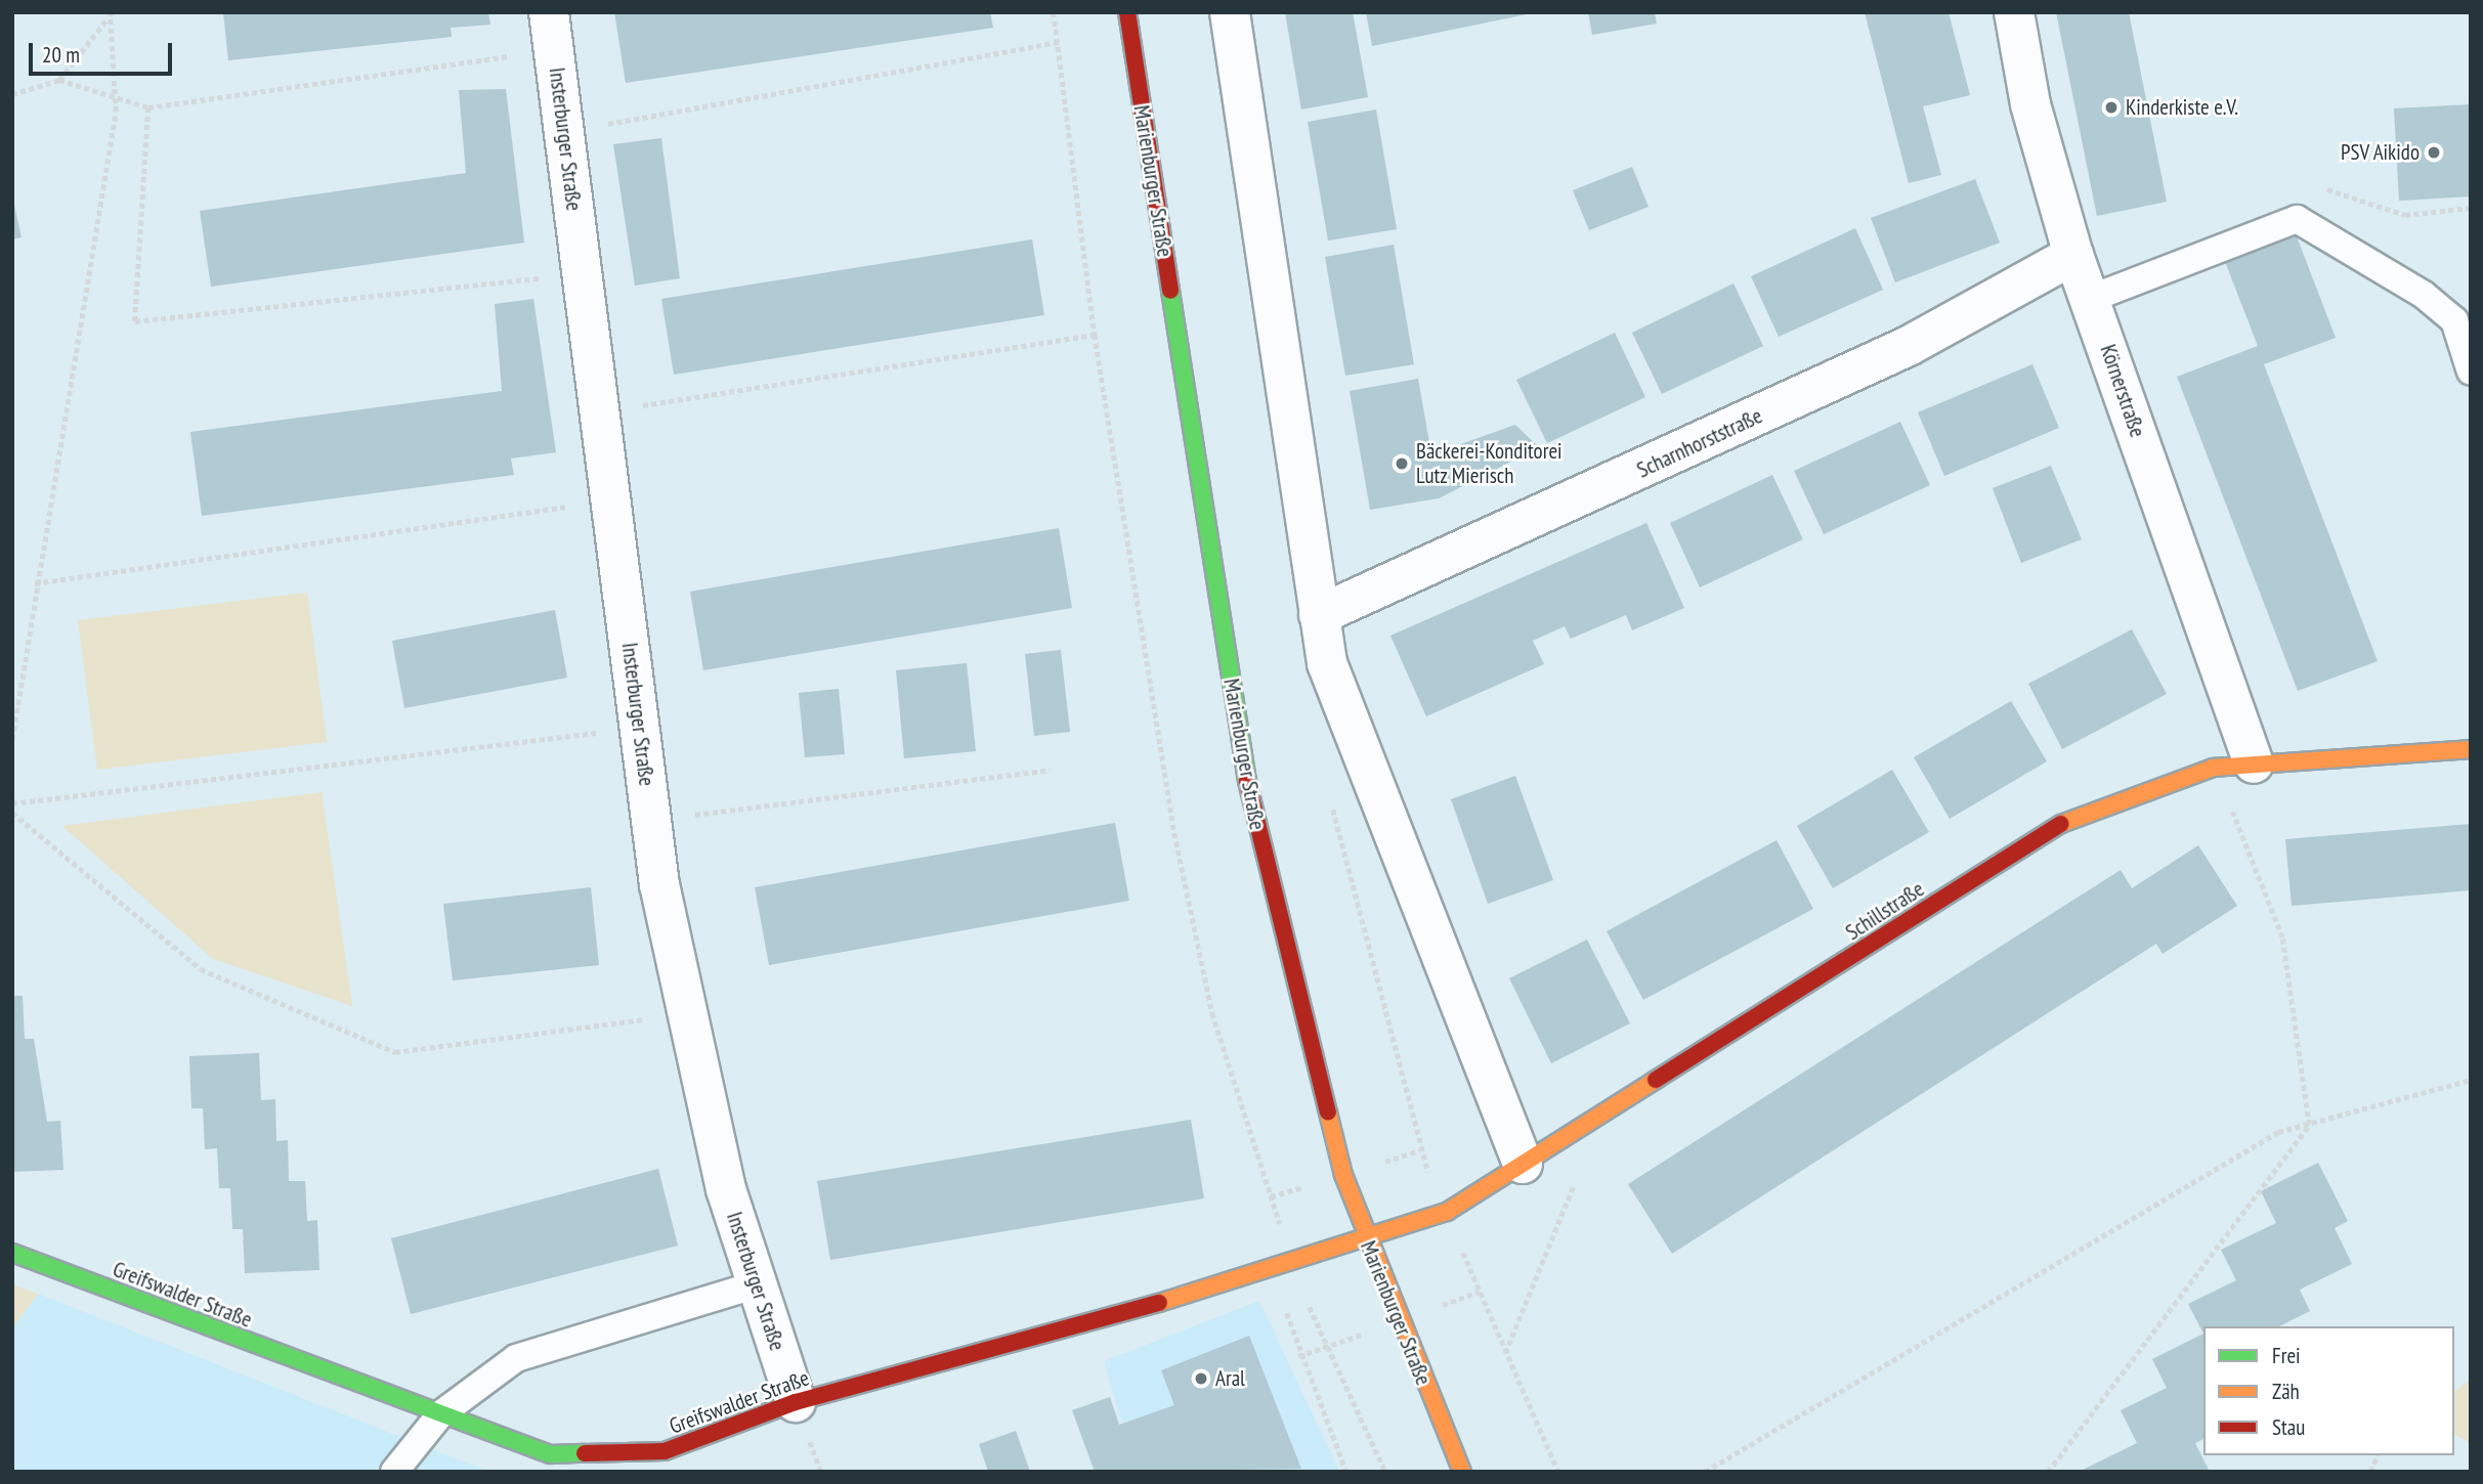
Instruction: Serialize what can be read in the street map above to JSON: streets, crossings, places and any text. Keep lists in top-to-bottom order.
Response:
{
  "streets": {
    "street": [
      "Insterburger Straße",
      "Marienburger Straße",
      "Körnerstraße",
      "Scharnhorststraße",
      "Schillstraße",
      "Greifswalder Straße"
    ]
  },
  "crossings": [
    ["Insterburger Straße", "Greifswalder Straße"],
    ["Marienburger Straße", "Schillstraße"],
    ["Marienburger Straße", "Greifswalder Straße"],
    ["Körnerstraße", "Scharnhorststraße"],
    ["Körnerstraße", "Schillstraße"],
    ["Schillstraße", "Greifswalder Straße"]
  ],
  "places": [
    "Kinderkiste e.V.",
    "PSV Aikido",
    "Bäckerei-Konditorei Lutz Mierisch",
    "Aral"
  ],
  "legend": ["Frei", "Zäh", "Stau"],
  "scale_bar": "20 m"
}
